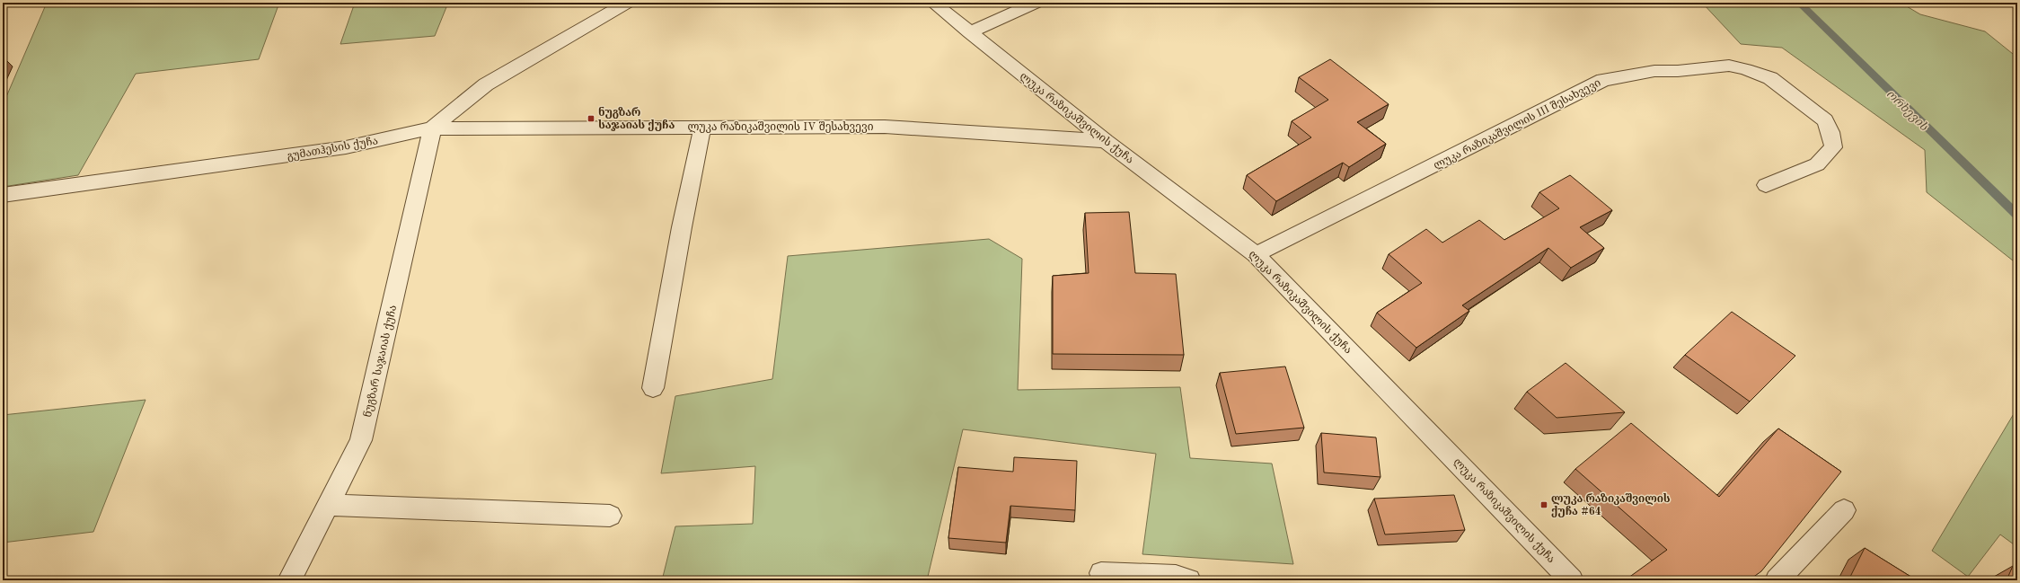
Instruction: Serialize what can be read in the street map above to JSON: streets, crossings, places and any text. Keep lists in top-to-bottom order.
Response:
{
  "streets": {
    "street": [
      "ლუკა რაზიკაშვილის ქუჩა",
      "ლუკა რაზიკაშვილის III შესახვევი",
      "ლუკა რაზიკაშვილის IV შესახვევი",
      "გუმათჰესის ქუჩა",
      "ნუგზარ საჯაიას ქუჩა"
    ]
  },
  "crossings": [
    ["ლუკა რაზიკაშვილის ქუჩა", "ლუკა რაზიკაშვილის III შესახვევი"],
    ["ლუკა რაზიკაშვილის ქუჩა", "ლუკა რაზიკაშვილის IV შესახვევი"],
    ["ლუკა რაზიკაშვილის IV შესახვევი", "გუმათჰესის ქუჩა"],
    ["ლუკა რაზიკაშვილის IV შესახვევი", "ნუგზარ საჯაიას ქუჩა"],
    ["გუმათჰესის ქუჩა", "ნუგზარ საჯაიას ქუჩა"]
  ],
  "water": ["ორხევის"],
  "places": {
    "transit": ["ნუგზარ საჯაიას ქუჩა", "ლუკა რაზიკაშვილის ქუჩა #64"]
  }
}
